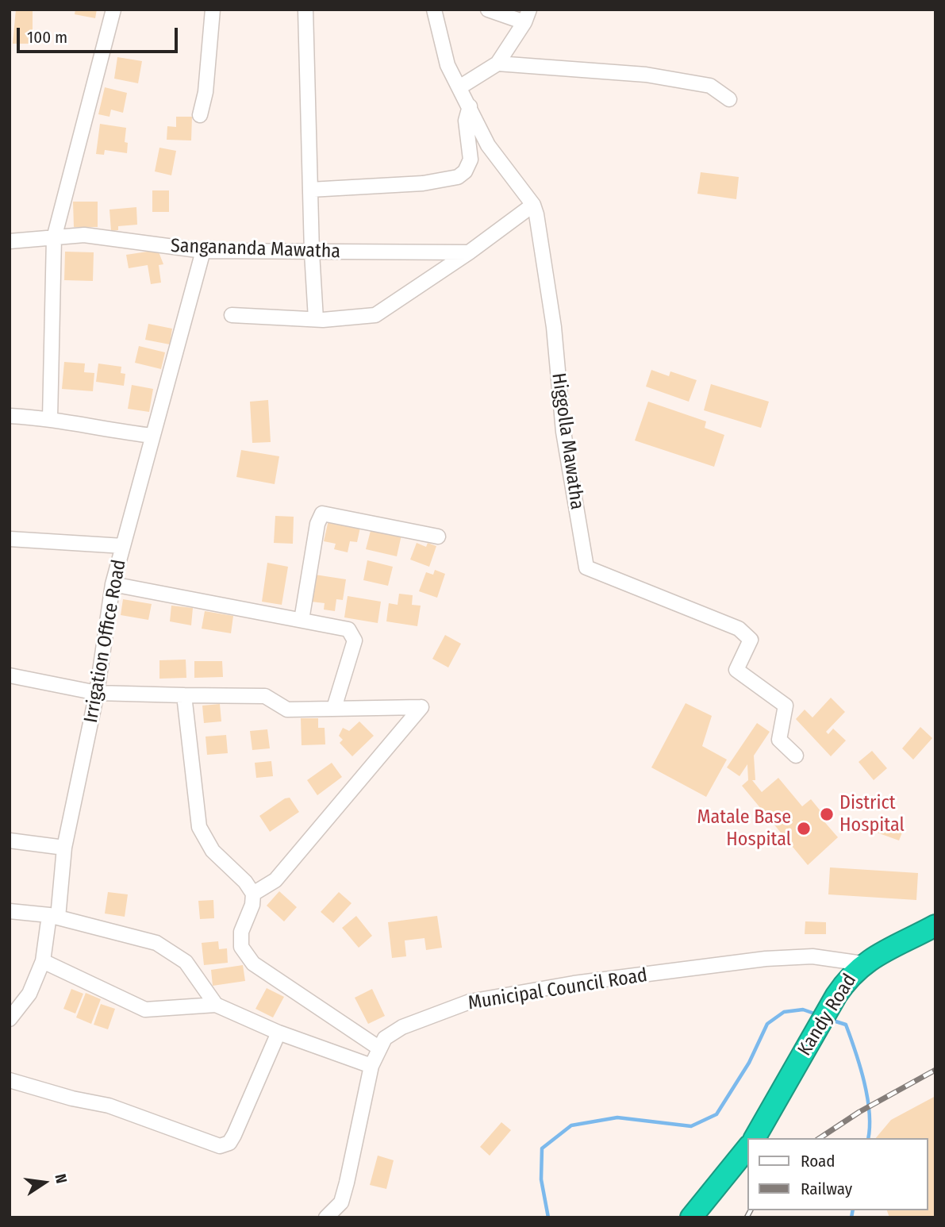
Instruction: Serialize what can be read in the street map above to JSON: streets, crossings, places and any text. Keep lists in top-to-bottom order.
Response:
{
  "streets": {
    "highway": ["Kandy Road"],
    "street": [
      "Sangananda Mawatha",
      "Higgolla Mawatha",
      "Irrigation Office Road",
      "Municipal Council Road"
    ]
  },
  "crossings": [
    ["Sangananda Mawatha", "Irrigation Office Road"],
    ["Municipal Council Road", "Kandy Road"]
  ],
  "places": ["District Hospital", "Matale Base Hospital"],
  "legend": ["Road", "Railway"],
  "scale_bar": "100 m",
  "north": "right"
}
